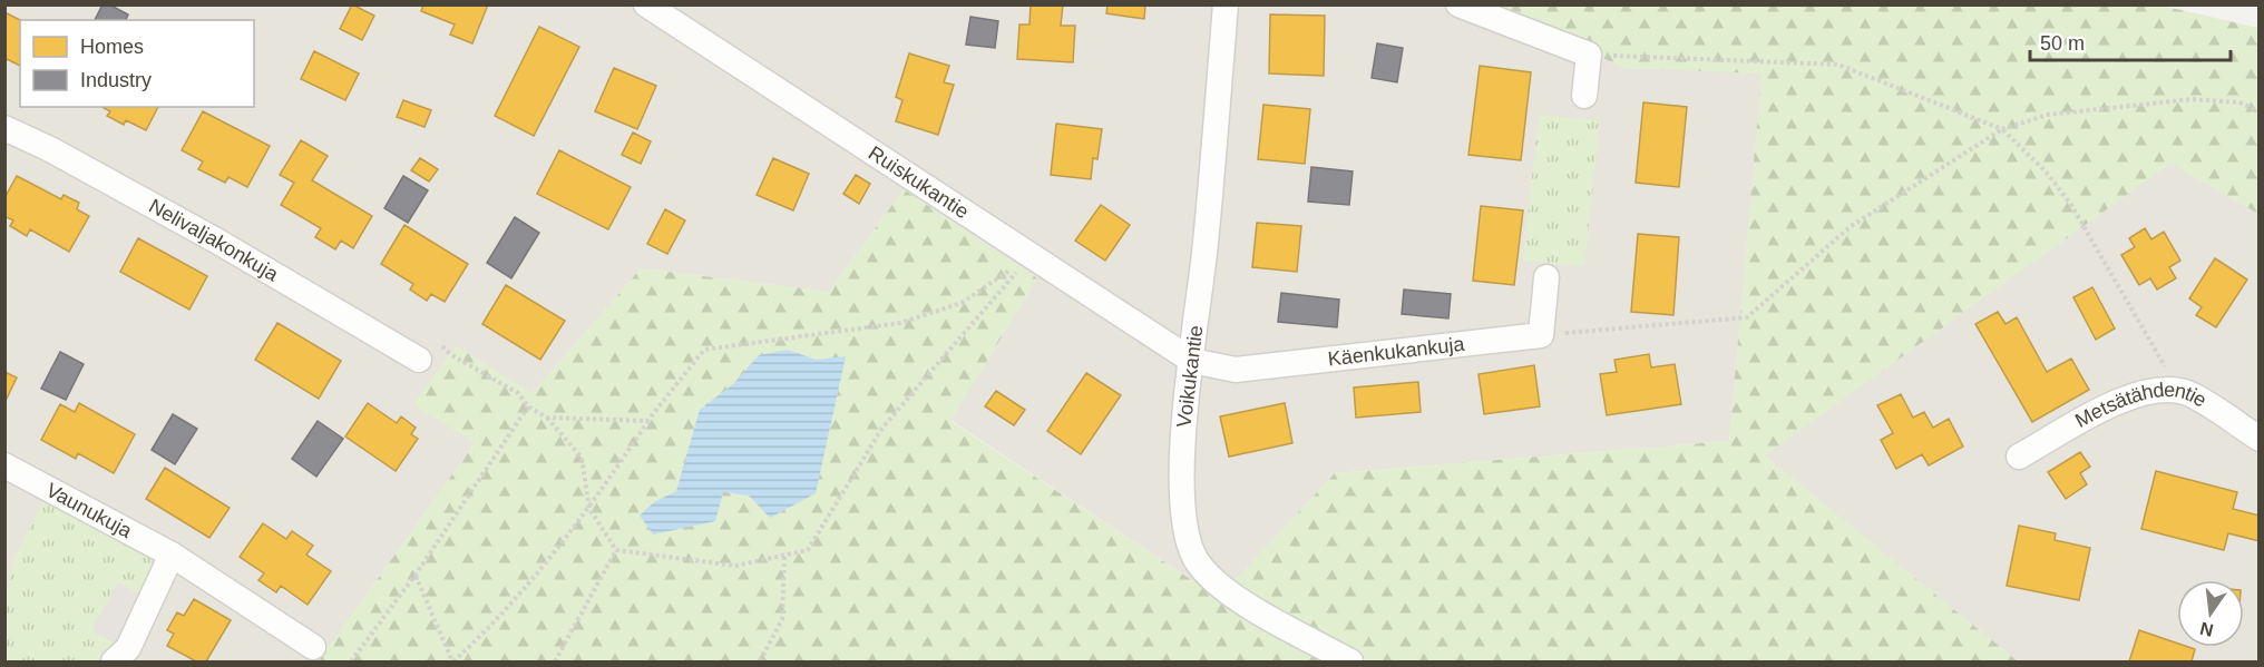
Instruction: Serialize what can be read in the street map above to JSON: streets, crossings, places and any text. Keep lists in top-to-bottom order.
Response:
{
  "streets": {
    "street": [
      "Ruiskukantie",
      "Nelivaljakonkuja",
      "Käenkukankuja",
      "Voikukantie",
      "Metsätähdentie",
      "Vaunukuja"
    ]
  },
  "crossings": [
    ["Ruiskukantie", "Käenkukankuja"],
    ["Ruiskukantie", "Voikukantie"],
    ["Käenkukankuja", "Voikukantie"]
  ],
  "legend": ["Homes", "Industry"],
  "scale_bar": "50 m",
  "north": "bottom"
}
